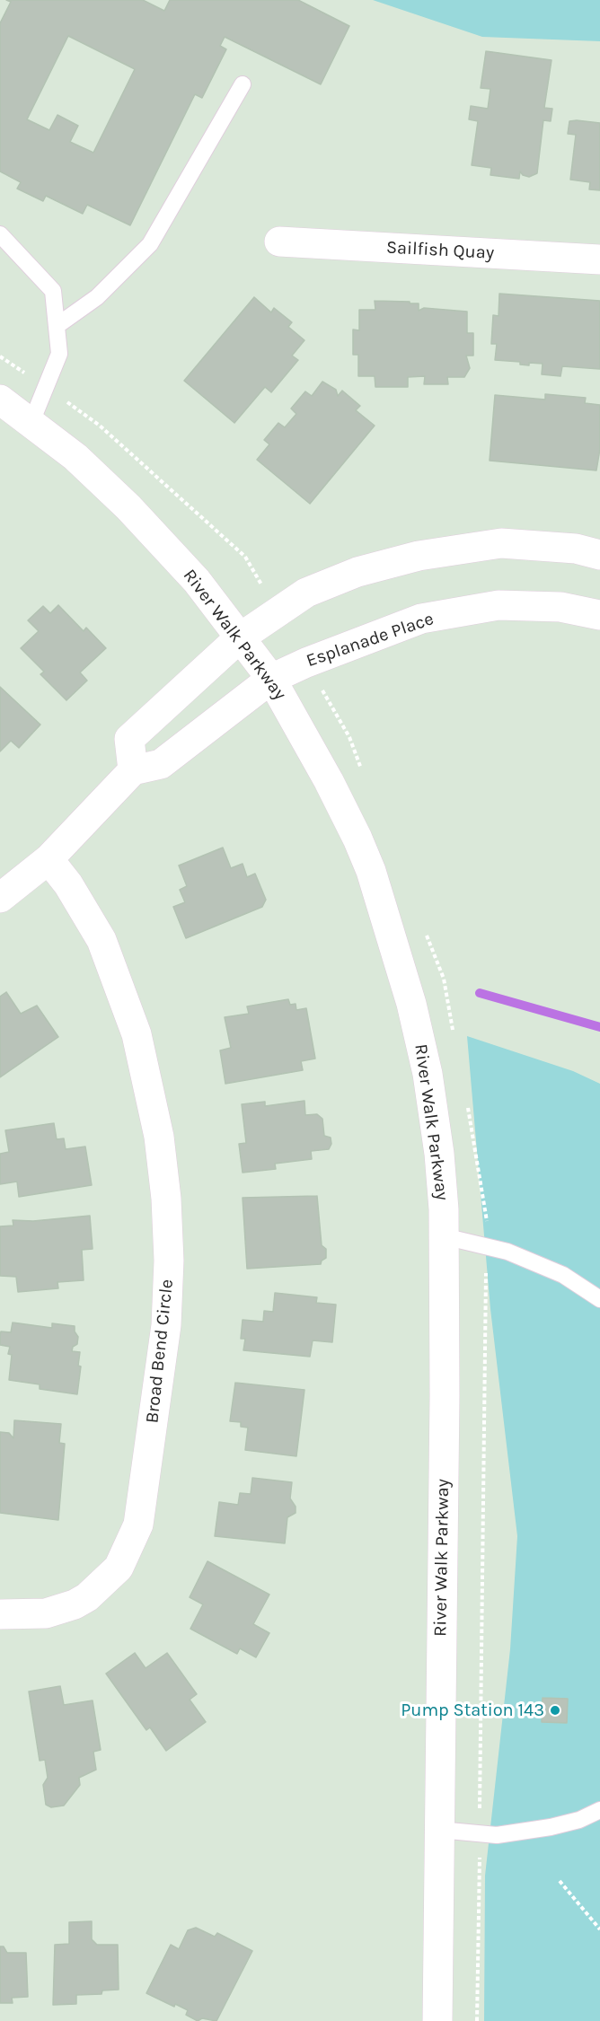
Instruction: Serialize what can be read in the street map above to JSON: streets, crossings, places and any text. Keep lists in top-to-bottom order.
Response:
{
  "streets": {
    "street": [
      "Sailfish Quay",
      "River Walk Parkway",
      "Esplanade Place",
      "Broad Bend Circle"
    ]
  },
  "crossings": [
    ["River Walk Parkway", "Esplanade Place"]
  ],
  "places": ["Pump Station 143"]
}
